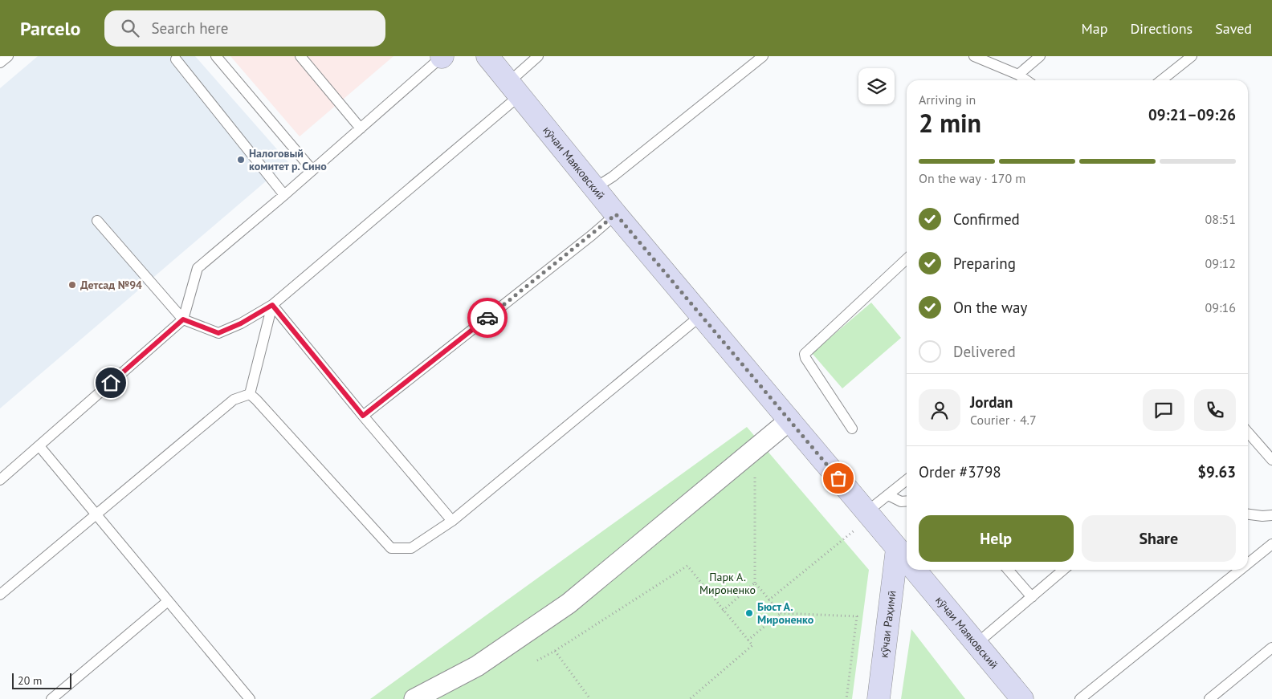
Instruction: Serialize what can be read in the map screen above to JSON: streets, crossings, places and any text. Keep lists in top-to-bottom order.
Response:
{
  "streets": {
    "street": ["кӯчаи Маяковский", "кӯчаи Раҳимӣ"]
  },
  "crossings": [
    ["кӯчаи Маяковский", "кӯчаи Раҳимӣ"]
  ],
  "parks": ["Парк А. Мироненко"],
  "places": ["Налоговый комитет р. Сино", "Детсад №94", "Бюст А. Мироненко"],
  "scale_bar": "20 m",
  "page": {
    "header": "Parcelo",
    "search": "Search here",
    "nav": ["Map", "Directions", "Saved"],
    "heading": ["2 min", "Arriving in", "09:21–09:26"],
    "panel": [
      "Jordan",
      "Courier · 4.7",
      "Order #3798",
      "$9.63"
    ],
    "bar": "On the way · 170 m",
    "list": [
      ["Confirmed", "08:51"],
      ["Preparing", "09:12"],
      ["On the way", "09:16"],
      "Delivered"
    ],
    "buttons": ["Help", "Share"],
    "scale": "20 m"
  }
}
